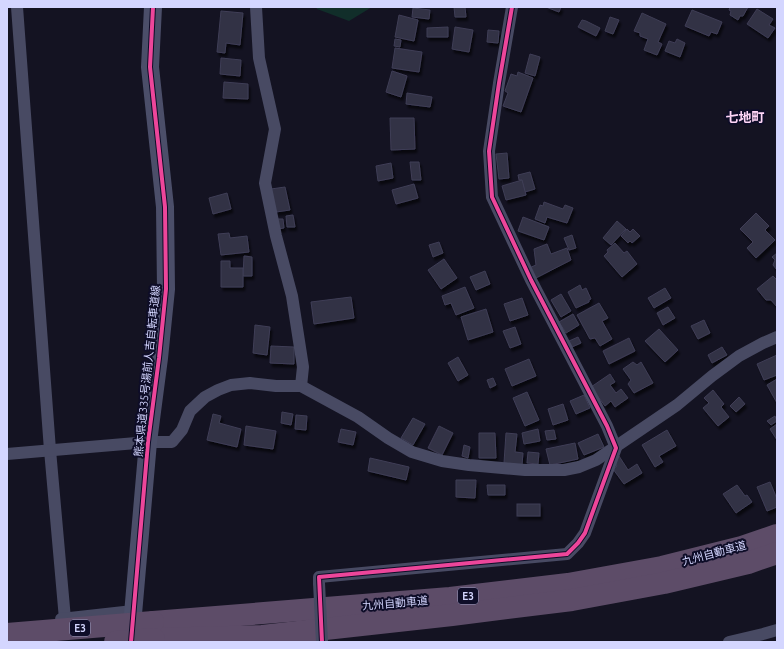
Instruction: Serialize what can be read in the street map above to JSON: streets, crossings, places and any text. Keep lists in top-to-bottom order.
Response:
{
  "streets": {
    "highway": ["九州自動車道", "E3"],
    "main road": ["熊本県道335号湯前人吉自転車道線"]
  },
  "districts": ["七地町"]
}
